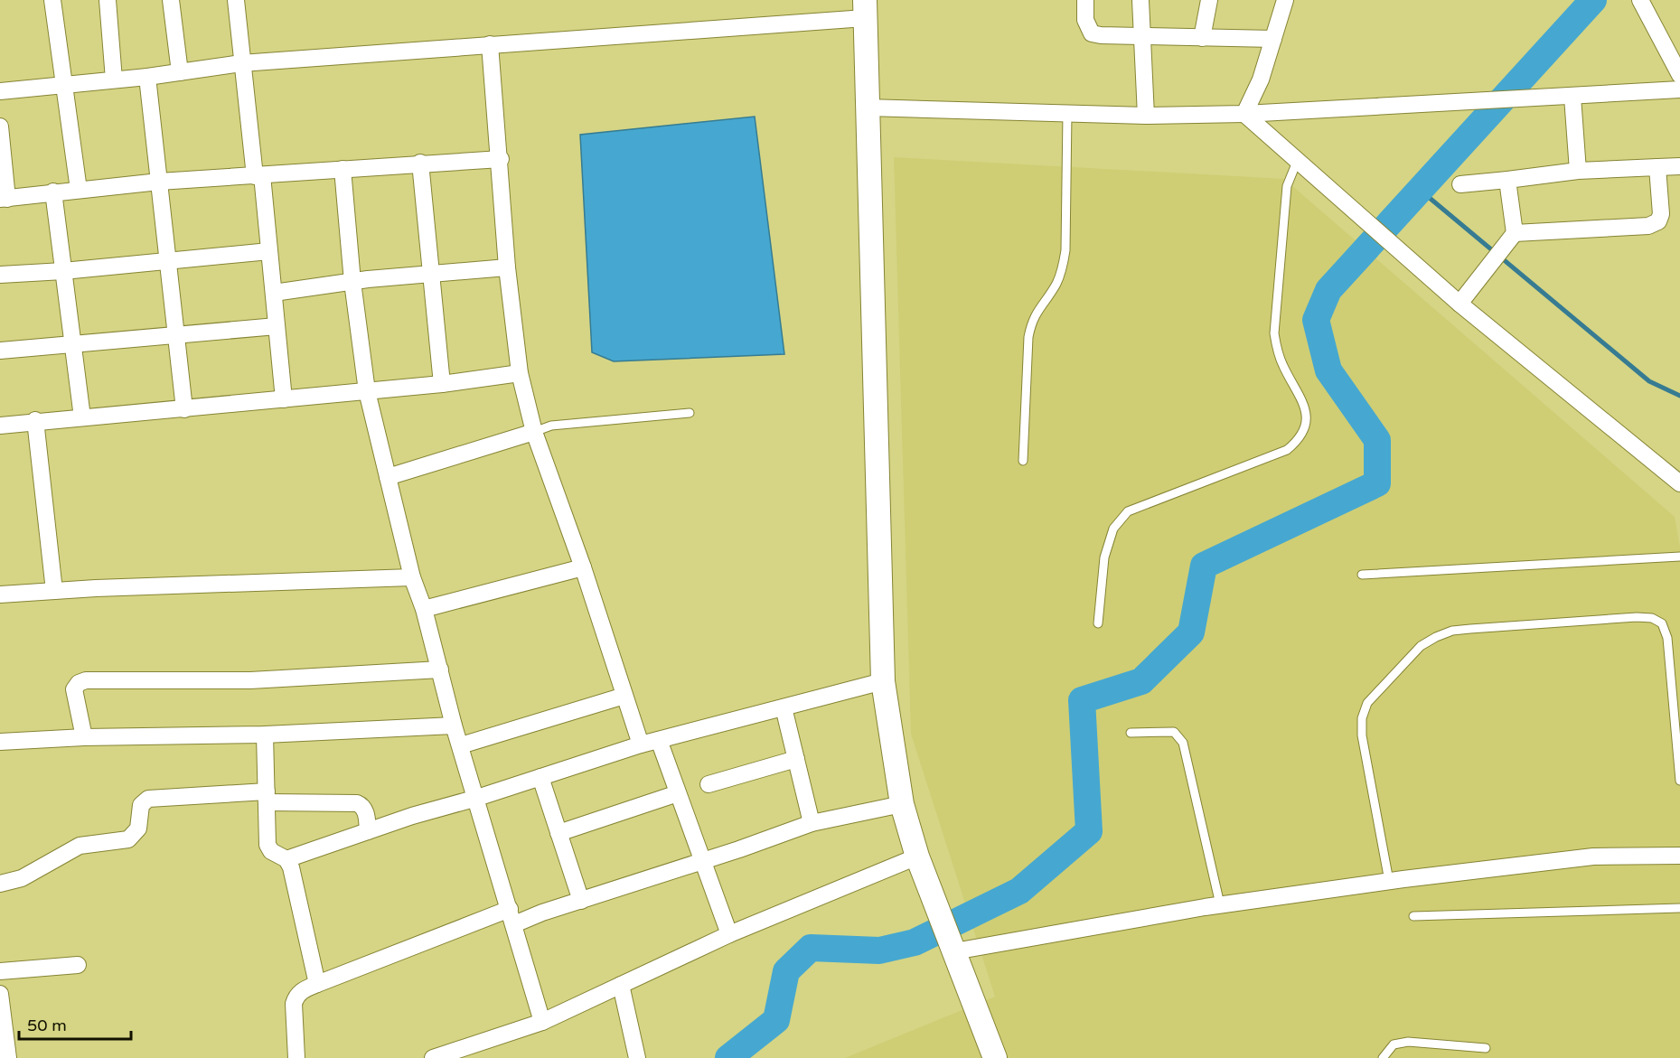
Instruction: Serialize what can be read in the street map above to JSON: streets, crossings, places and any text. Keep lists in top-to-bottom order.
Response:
{
  "scale_bar": "50 m"
}
